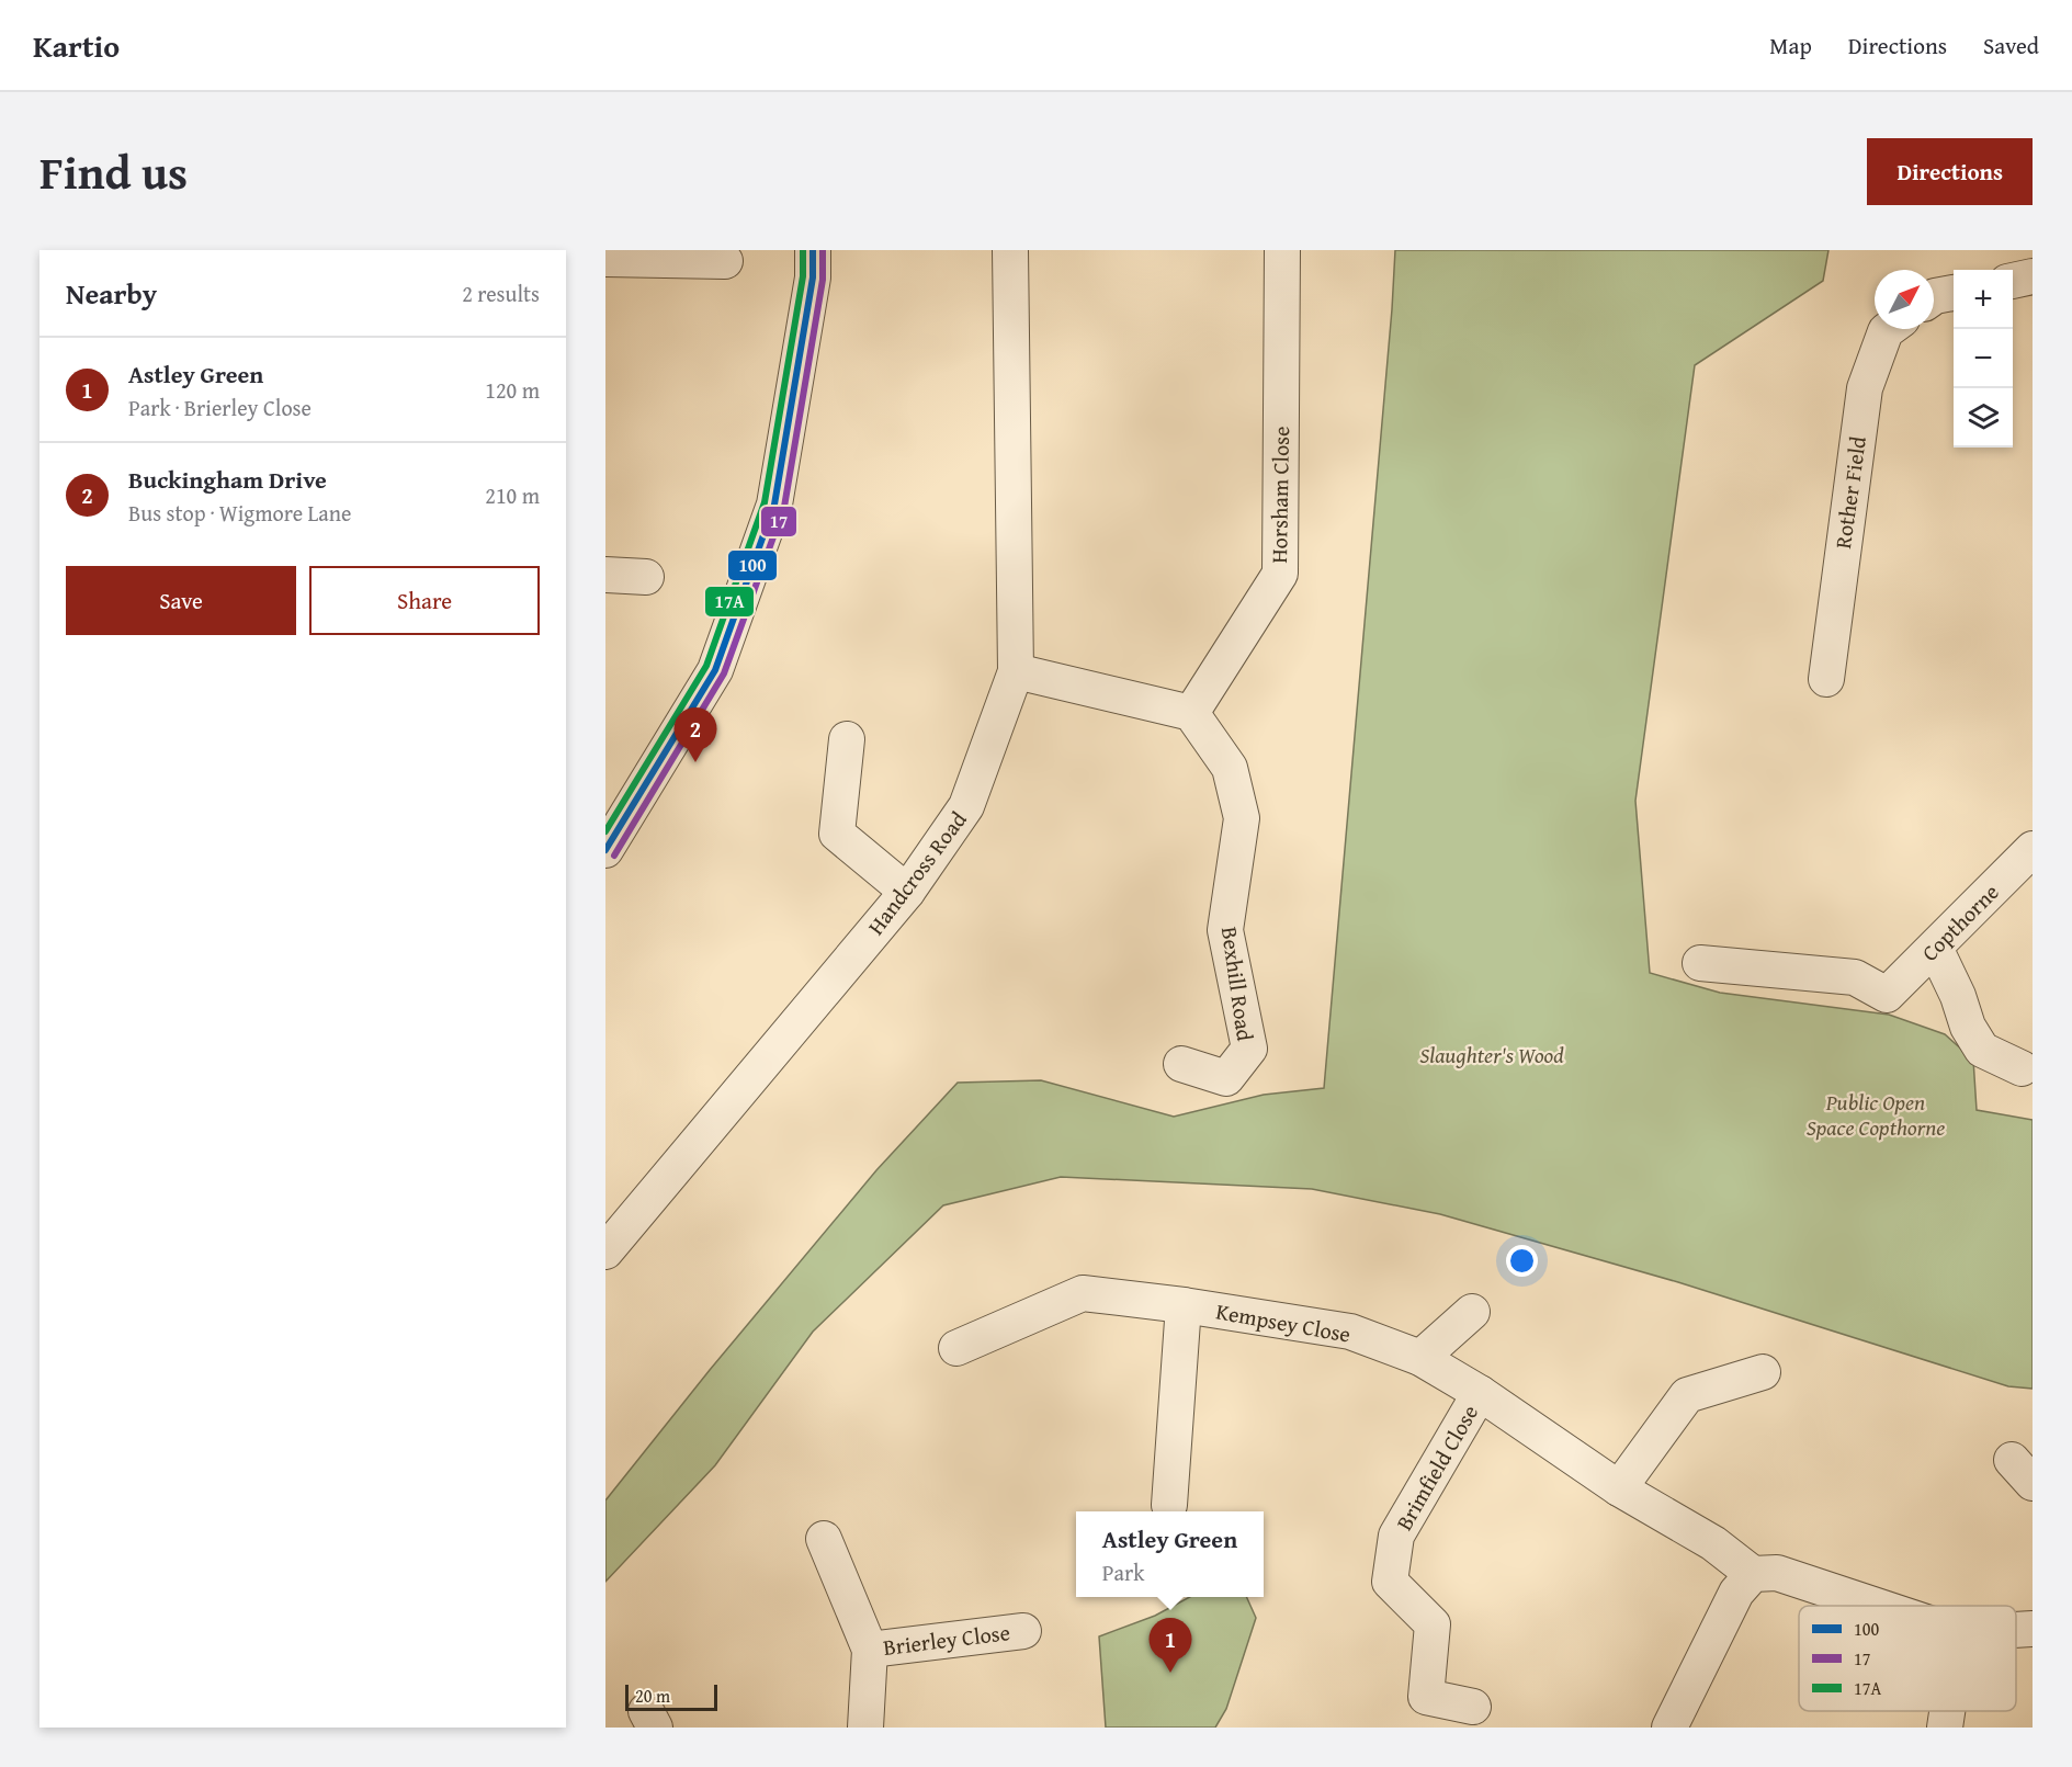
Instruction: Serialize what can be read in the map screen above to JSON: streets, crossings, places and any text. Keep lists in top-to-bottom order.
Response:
{
  "streets": {
    "street": [
      "Rother Field",
      "Horsham Close",
      "Handcross Road",
      "Copthorne",
      "Bexhill Road",
      "Kempsey Close",
      "Brimfield Close",
      "Brierley Close"
    ]
  },
  "crossings": [
    ["Horsham Close", "Bexhill Road"],
    ["Kempsey Close", "Brimfield Close"]
  ],
  "parks": ["Slaughter's Wood", "Public Open Space Copthorne"],
  "lines": ["transit line 100", "transit line 17", "transit line 17A"],
  "legend": ["100", "17", "17A"],
  "scale_bar": "20 m",
  "north": "top right",
  "page": {
    "header": "Kartio",
    "nav": ["Map", "Directions", "Saved"],
    "title": "Find us",
    "buttons": [
      "Directions",
      ["Save", "Share"]
    ],
    "heading": ["Nearby", "2 results"],
    "map_buttons": ["+", "−"],
    "list": [
      {
        "mark": "1",
        "name": "Astley Green",
        "note": "Park · Brierley Close",
        "value": "120 m"
      },
      {
        "mark": "2",
        "name": "Buckingham Drive",
        "note": "Bus stop · Wigmore Lane",
        "value": "210 m"
      }
    ],
    "pins": ["2", "1"],
    "popup": ["Astley Green", "Park"],
    "scale": "20 m"
  }
}
